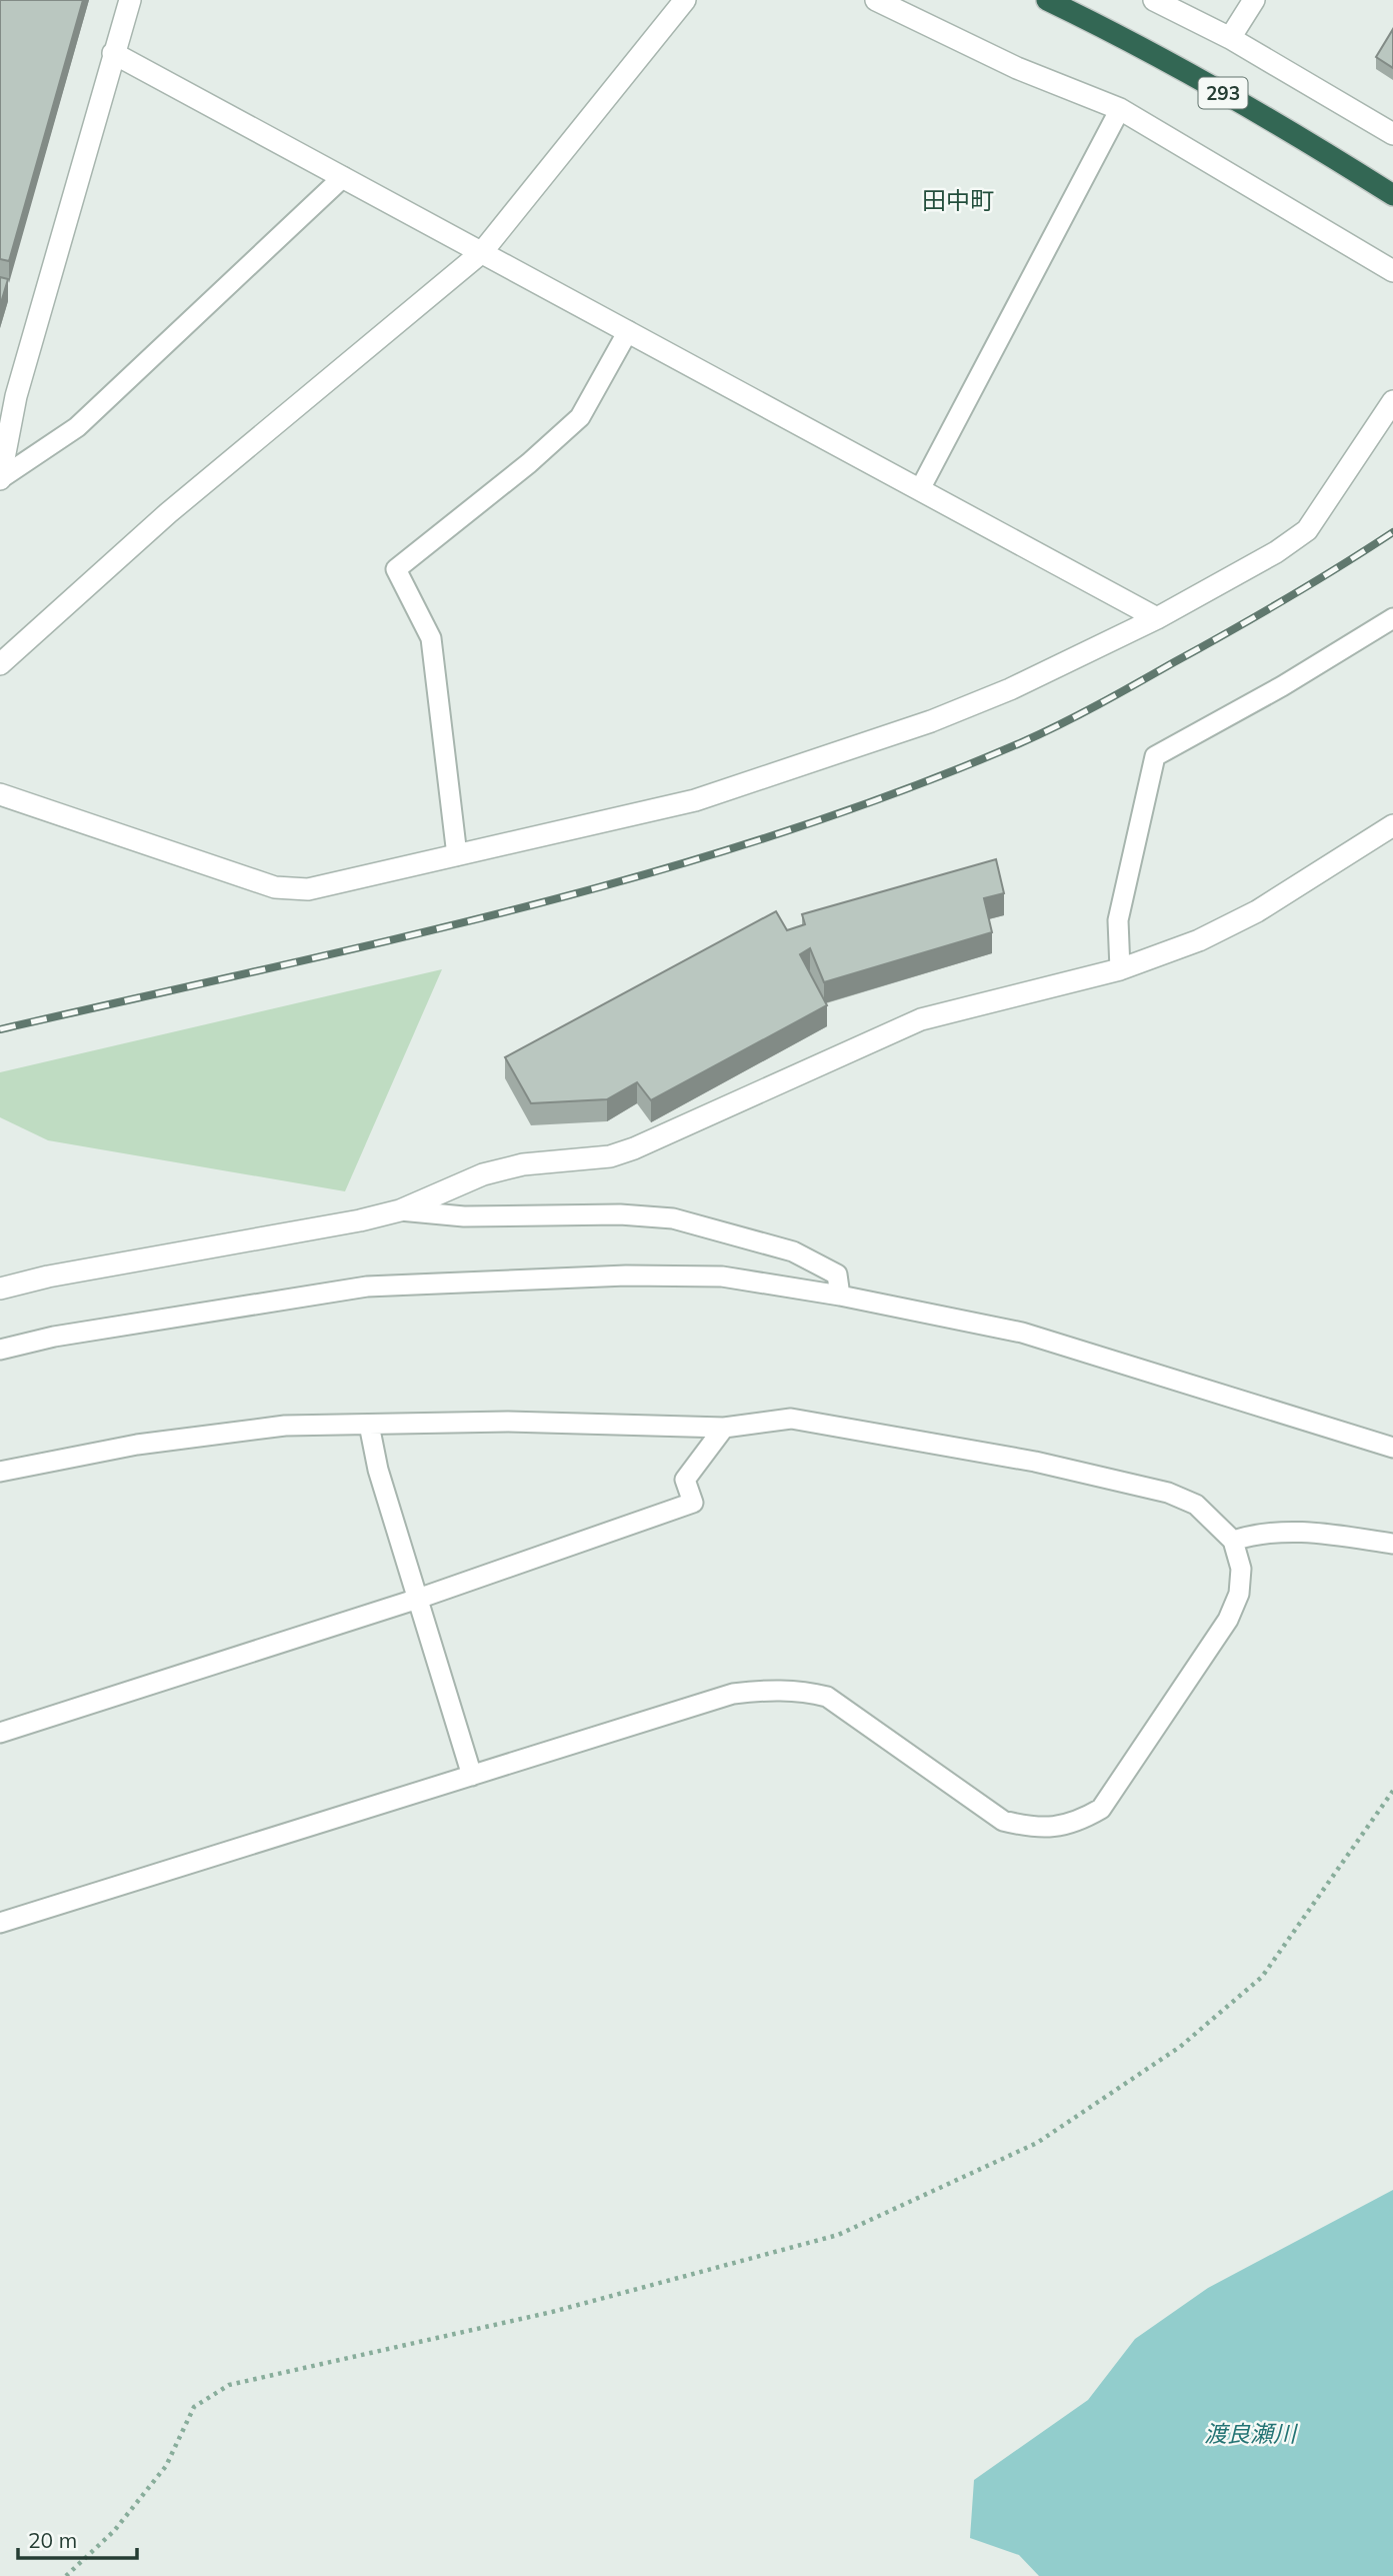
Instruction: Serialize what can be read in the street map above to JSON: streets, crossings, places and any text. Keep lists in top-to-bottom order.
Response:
{
  "streets": {
    "highway": ["293"]
  },
  "districts": ["田中町"],
  "water": ["渡良瀬川"],
  "scale_bar": "20 m"
}
